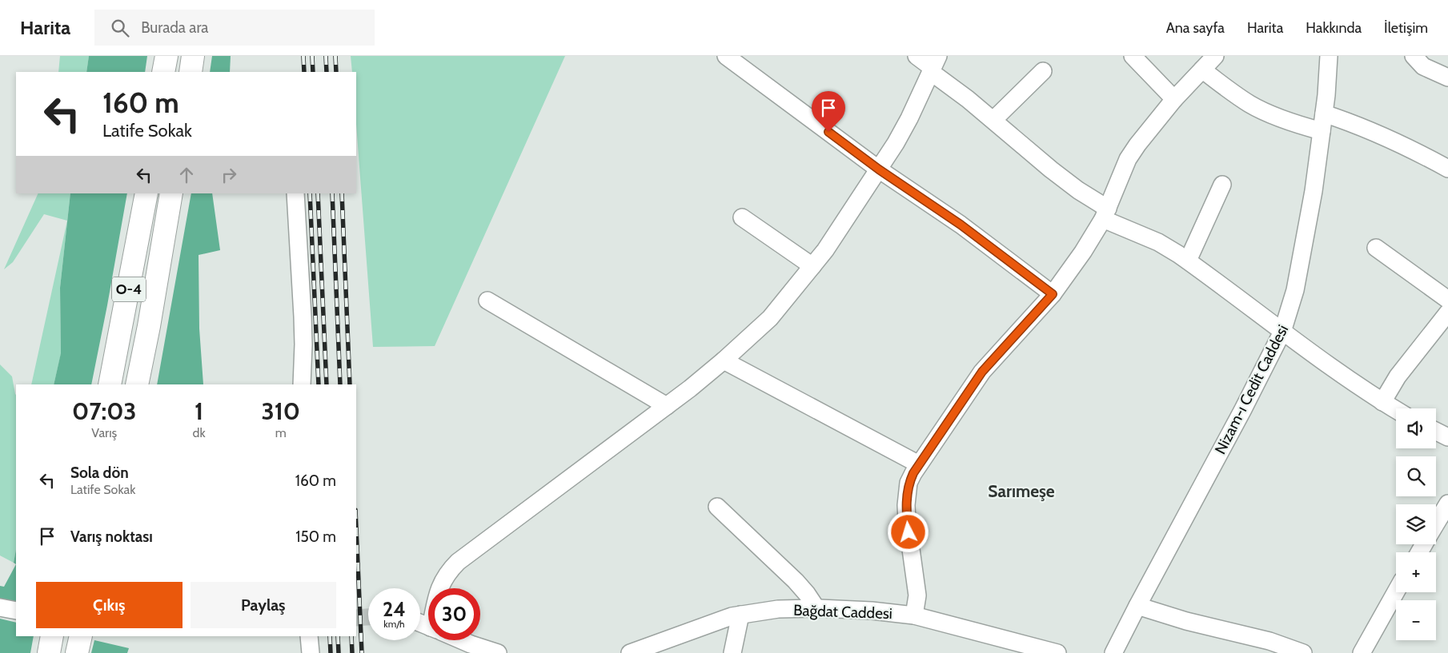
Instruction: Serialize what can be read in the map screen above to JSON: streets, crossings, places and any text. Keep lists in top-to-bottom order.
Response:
{
  "streets": {
    "highway": ["O-4"],
    "street": ["Nizam-ı Cedit Caddesi", "Bağdat Caddesi"]
  },
  "districts": ["Sarımeşe"],
  "page": {
    "header": "Harita",
    "search": "Burada ara",
    "nav": [
      "Ana sayfa",
      "Harita",
      "Hakkında",
      "İletişim"
    ],
    "turn": ["160 m", "Latife Sokak"],
    "eta": [
      "07:03",
      "Varış",
      "1",
      "dk",
      "310",
      "m"
    ],
    "map_buttons": ["+", "−"],
    "list": [
      {
        "name": "Sola dön",
        "note": "Latife Sokak",
        "value": "160 m"
      },
      {
        "name": "Varış noktası",
        "value": "150 m"
      }
    ],
    "buttons": ["Çıkış", "Paylaş"],
    "speed": "24 km/h",
    "limit": "30"
  }
}
